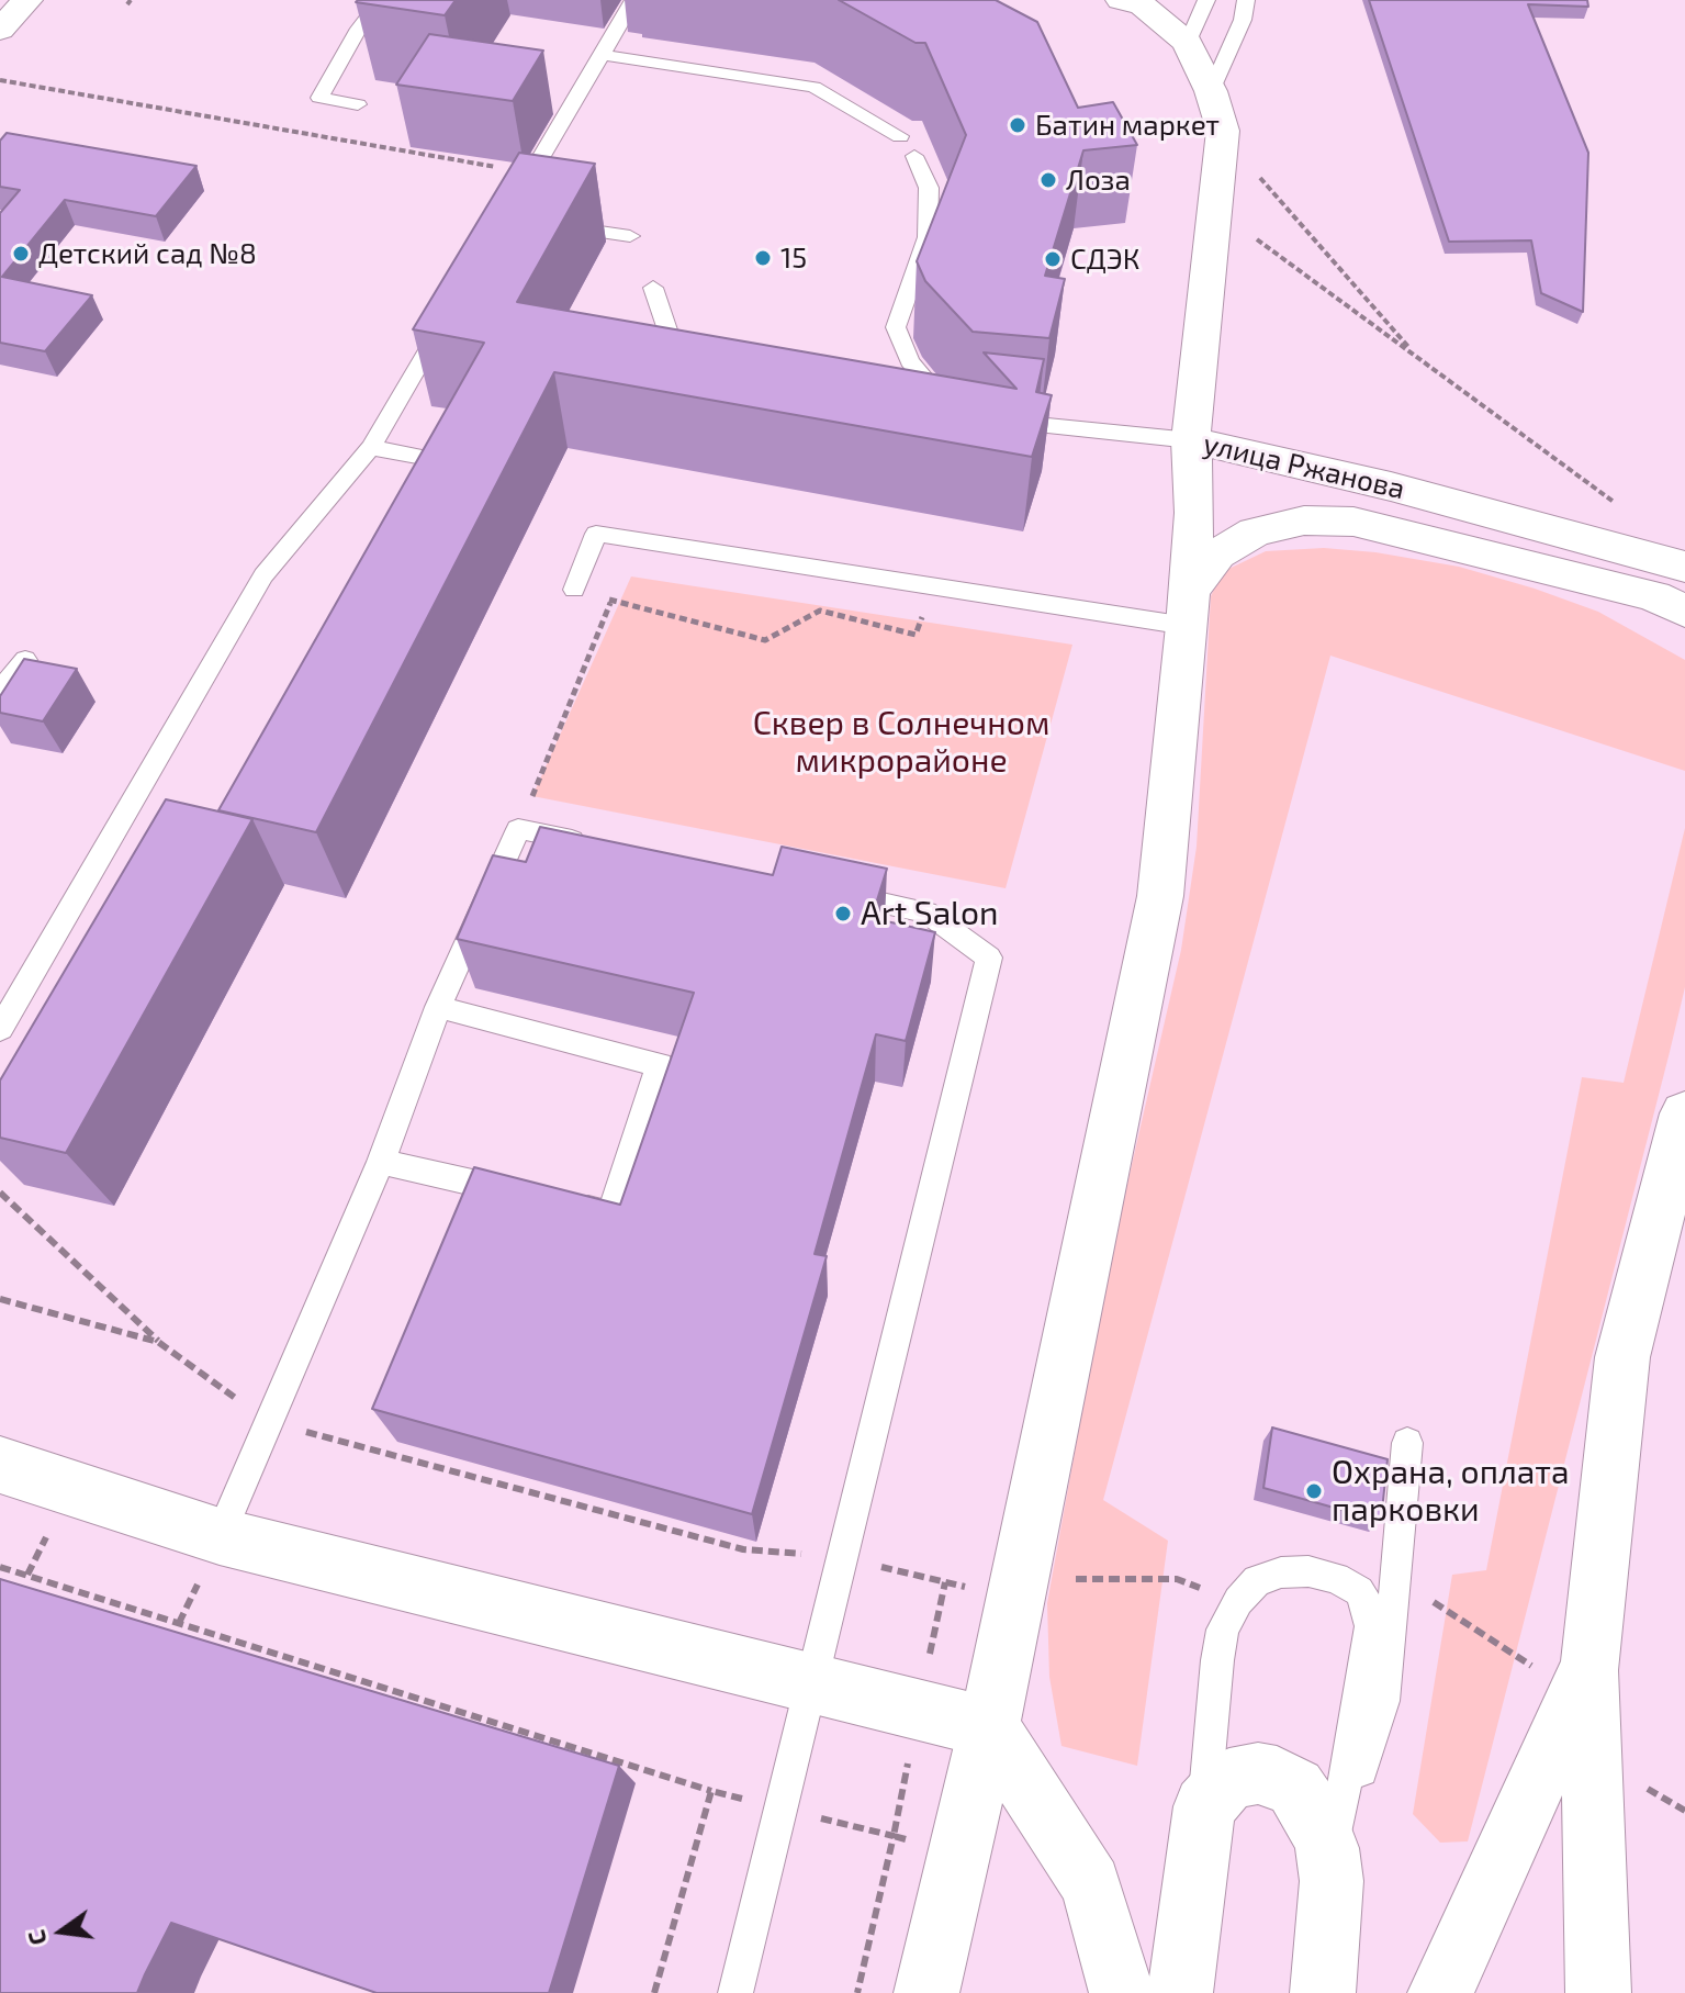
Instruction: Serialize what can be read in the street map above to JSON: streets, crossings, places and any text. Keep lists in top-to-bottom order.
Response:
{
  "streets": {
    "street": ["улица Ржанова"]
  },
  "parks": ["Сквер в Солнечном микрорайоне"],
  "places": [
    "Батин маркет",
    "Лоза",
    "Детский сад №8",
    "15",
    "СДЭК",
    "Art Salon",
    "Охрана, оплата парковки"
  ],
  "north": "left"
}
